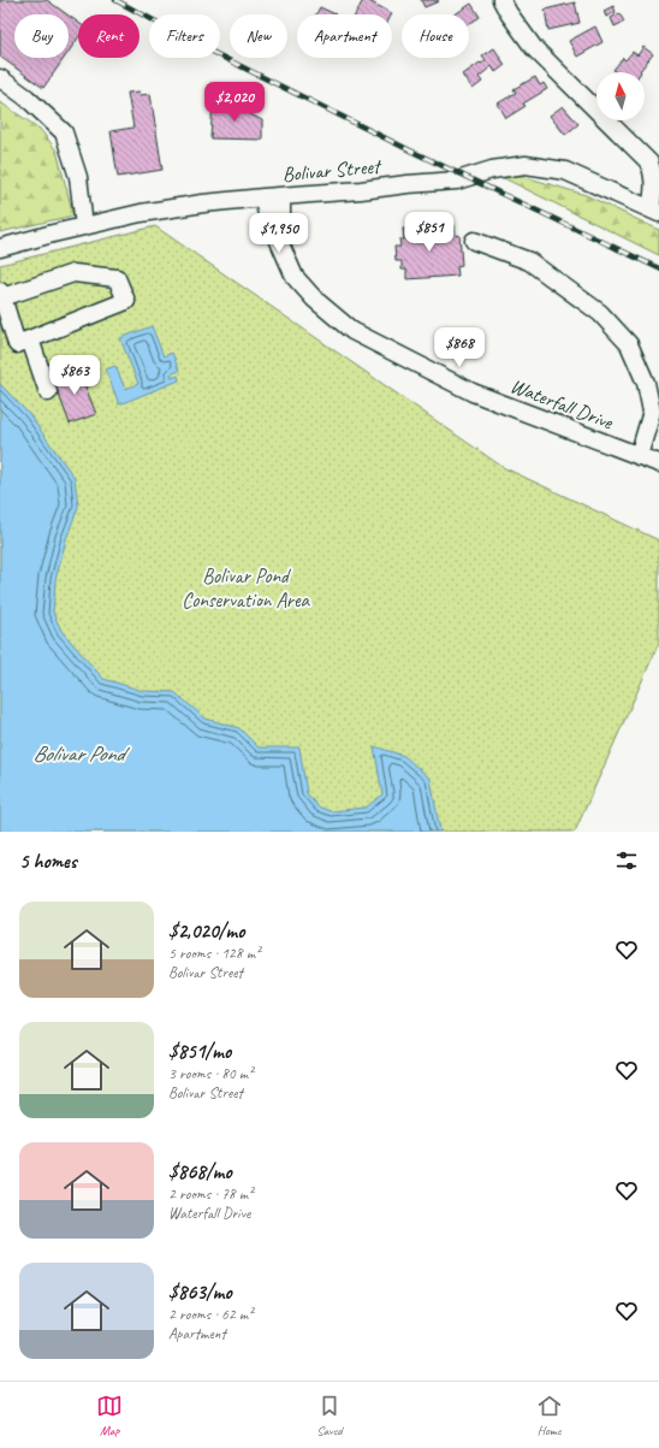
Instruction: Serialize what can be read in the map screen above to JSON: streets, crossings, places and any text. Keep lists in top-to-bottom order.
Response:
{
  "streets": {
    "street": ["Bolivar Street", "Waterfall Drive"]
  },
  "crossings": [
    ["Bolivar Street", "Waterfall Drive"]
  ],
  "water": ["Bolivar Pond"],
  "parks": ["Bolivar Pond Conservation Area"],
  "north": "top",
  "page": {
    "chip": [
      "Buy",
      "Rent",
      "Filters",
      "New",
      "Apartment",
      "House"
    ],
    "price": [
      "$2,020",
      "$851",
      "$1,950",
      "$868",
      "$863"
    ],
    "heading": "5 homes",
    "list": [
      {
        "name": "$2,020/mo",
        "note": "5 rooms · 128 m² · Bolivar Street"
      },
      {
        "name": "$851/mo",
        "note": "3 rooms · 80 m² · Bolivar Street"
      },
      {
        "name": "$868/mo",
        "note": "2 rooms · 78 m² · Waterfall Drive"
      },
      {
        "name": "$863/mo",
        "note": "2 rooms · 62 m² · Apartment"
      }
    ],
    "tabs": ["Map", "Saved", "Home"]
  }
}
